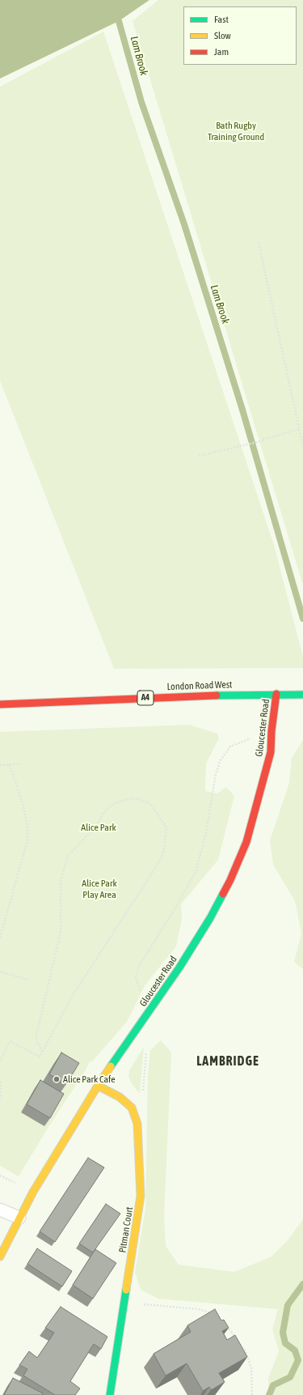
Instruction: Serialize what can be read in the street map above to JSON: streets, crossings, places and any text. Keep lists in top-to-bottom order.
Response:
{
  "streets": {
    "main road": [
      "London Road West",
      "A4",
      "Gloucester Road",
      "Pitman Court"
    ]
  },
  "crossings": [
    ["London Road West", "Gloucester Road"],
    ["Gloucester Road", "Pitman Court"]
  ],
  "districts": ["LAMBRIDGE"],
  "water": ["Lam Brook"],
  "parks": ["Bath Rugby Training Ground", "Alice Park", "Alice Park Play Area"],
  "places": ["Alice Park Cafe"],
  "legend": ["Fast", "Slow", "Jam"]
}
